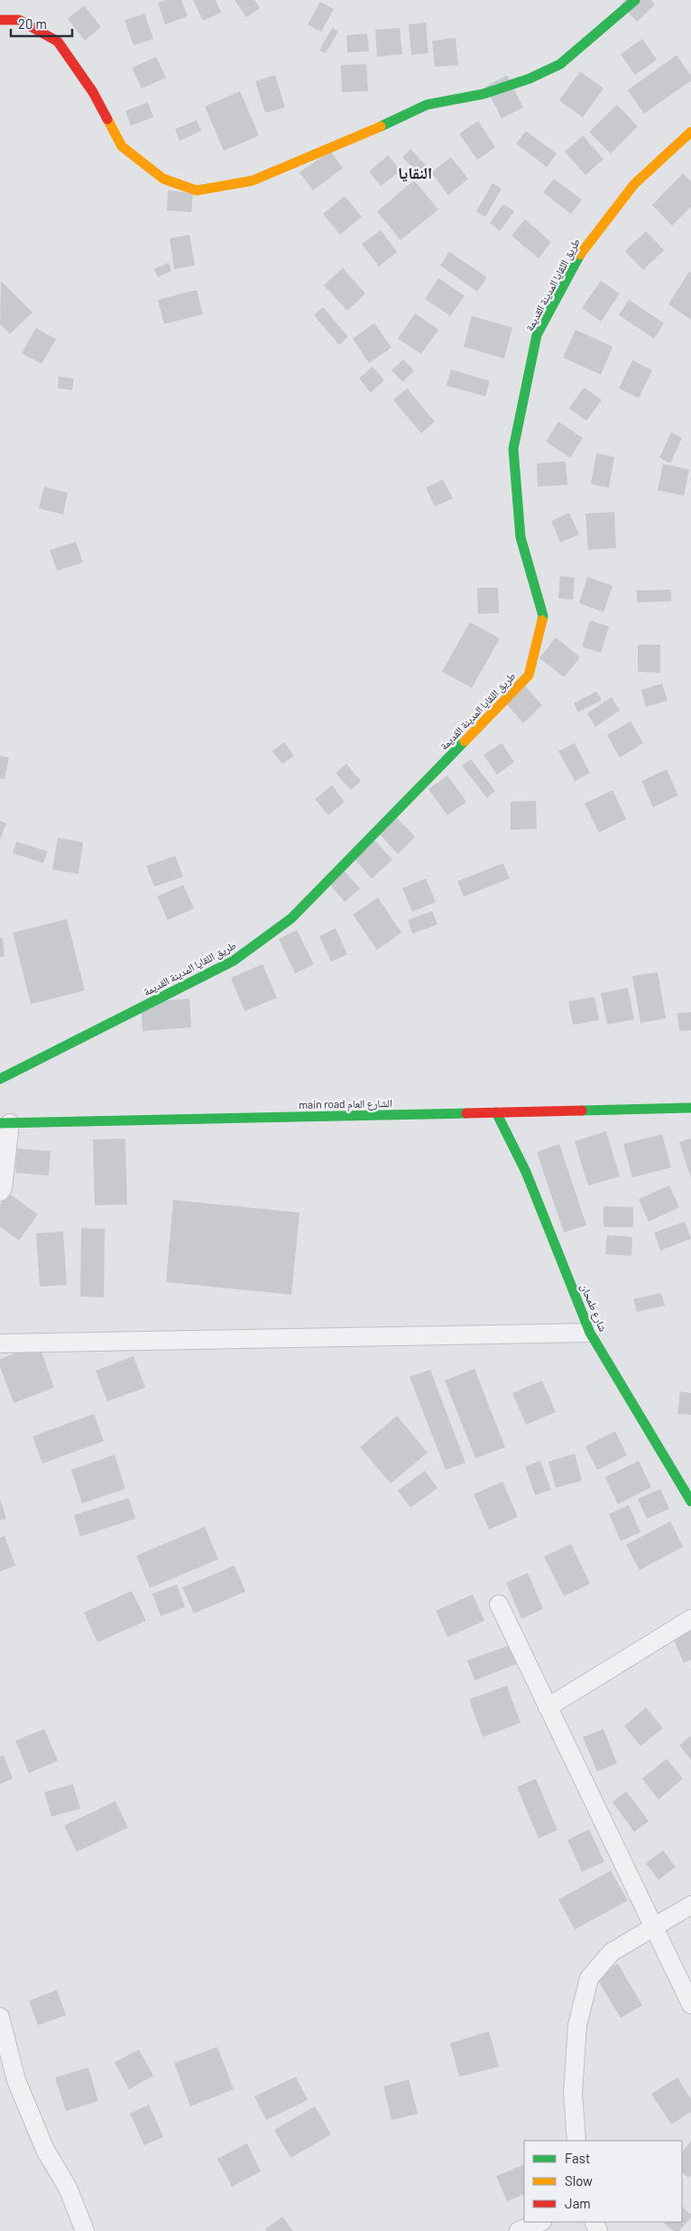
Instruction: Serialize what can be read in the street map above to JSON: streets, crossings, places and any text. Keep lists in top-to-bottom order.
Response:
{
  "streets": {
    "street": ["طريق اللقايا المدينة القديمة", "main road الشارع العام", "شارع طمحان"]
  },
  "crossings": [
    ["main road الشارع العام", "شارع طمحان"]
  ],
  "districts": ["النقايا"],
  "legend": ["Fast", "Slow", "Jam"],
  "scale_bar": "20 m"
}
